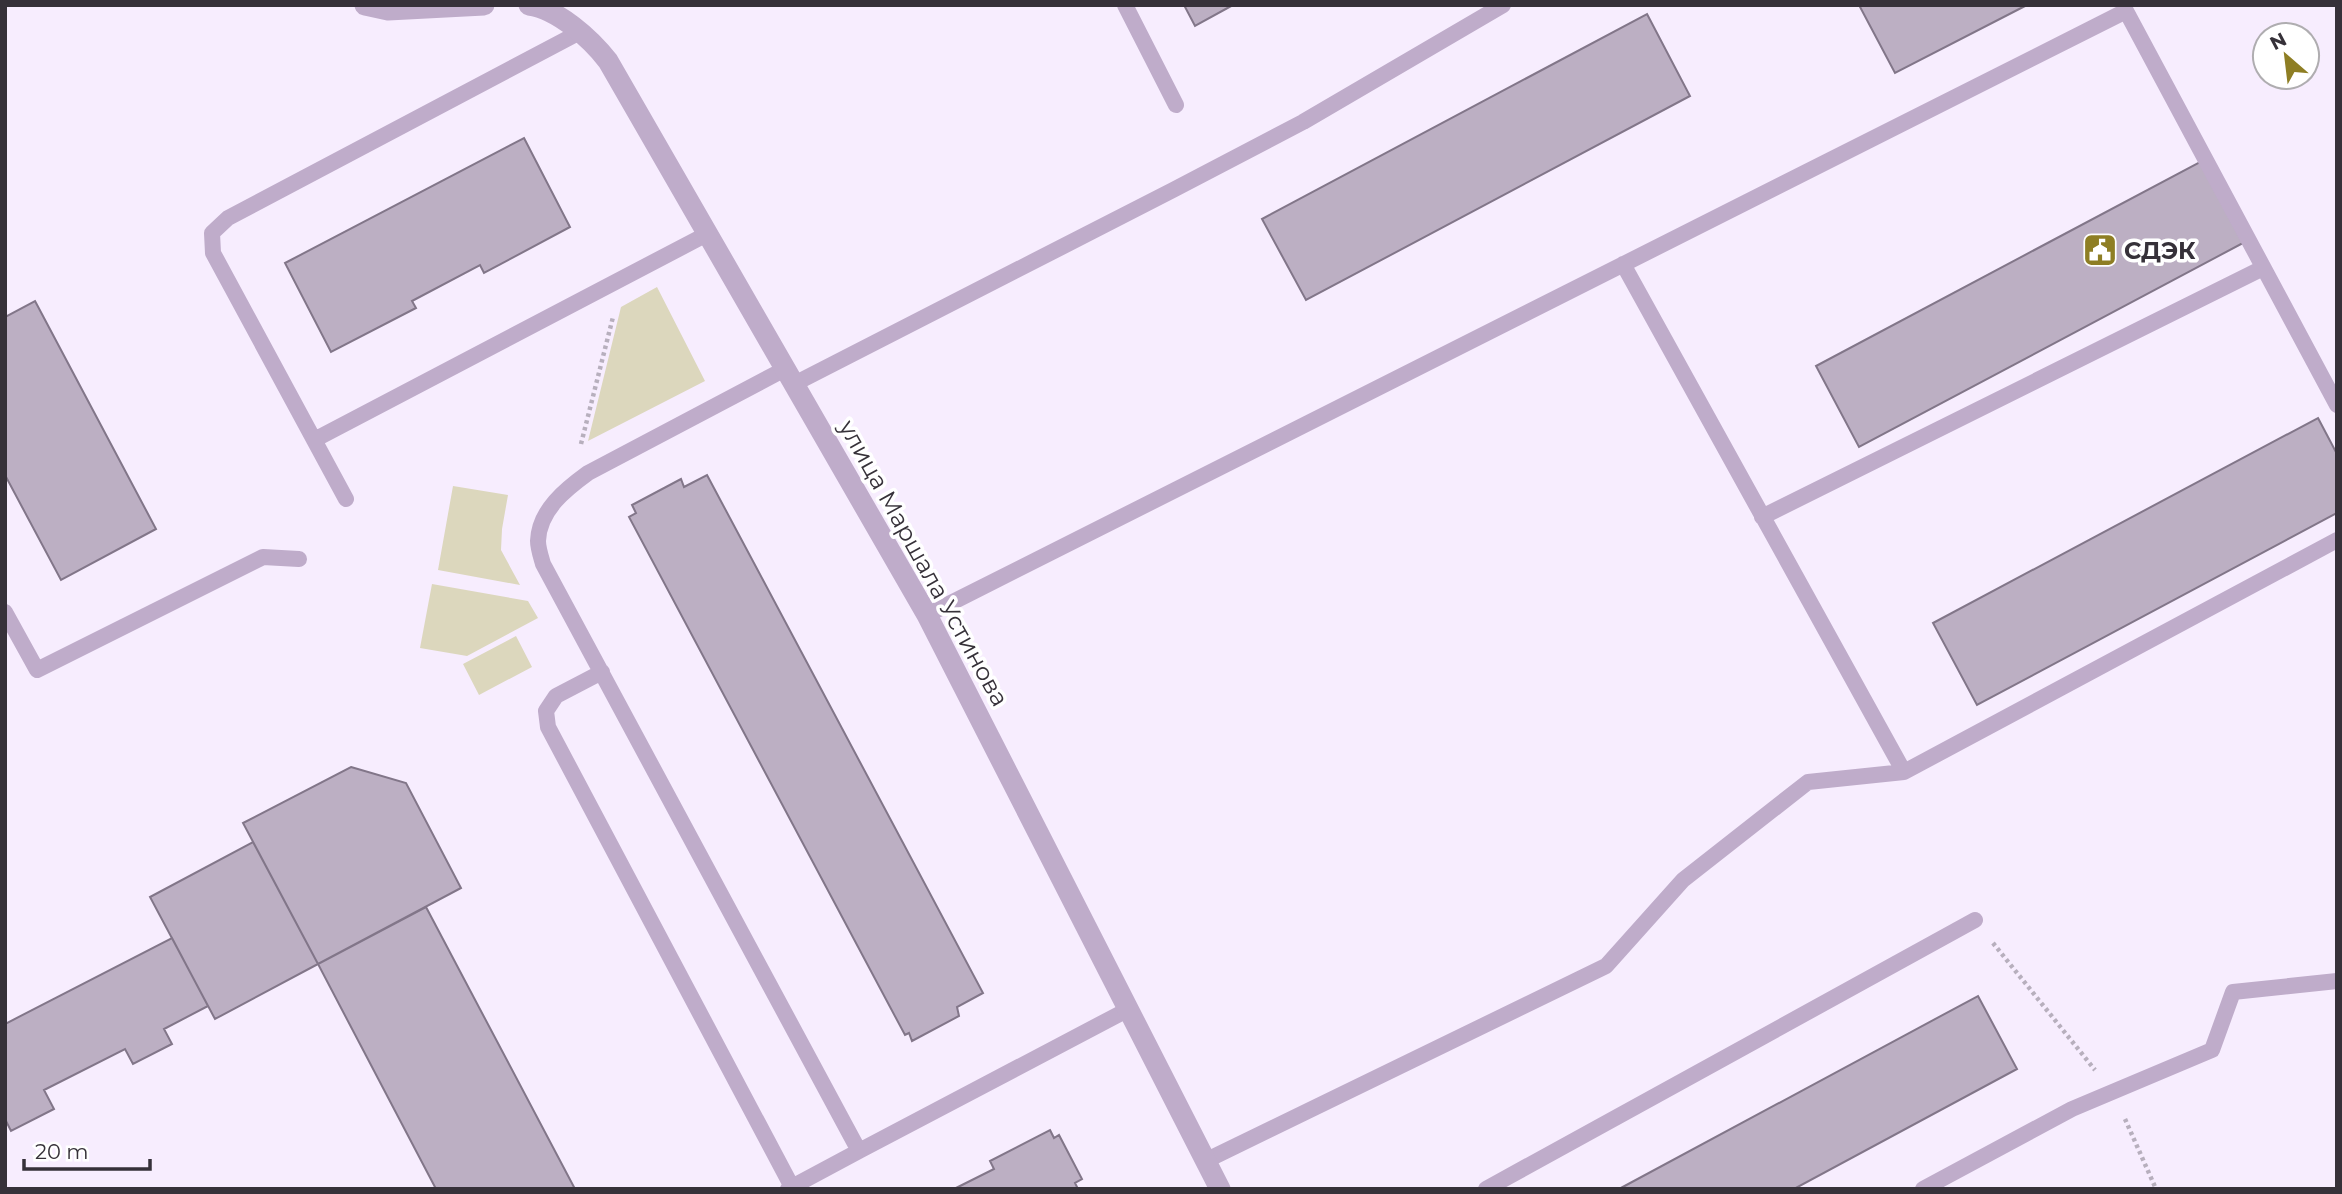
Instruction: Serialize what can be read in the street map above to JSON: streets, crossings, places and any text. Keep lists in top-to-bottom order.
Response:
{
  "streets": {
    "street": ["улица Маршала Устинова"]
  },
  "places": {
    "public building": ["СДЭК"]
  },
  "scale_bar": "20 m",
  "north": "top left"
}
